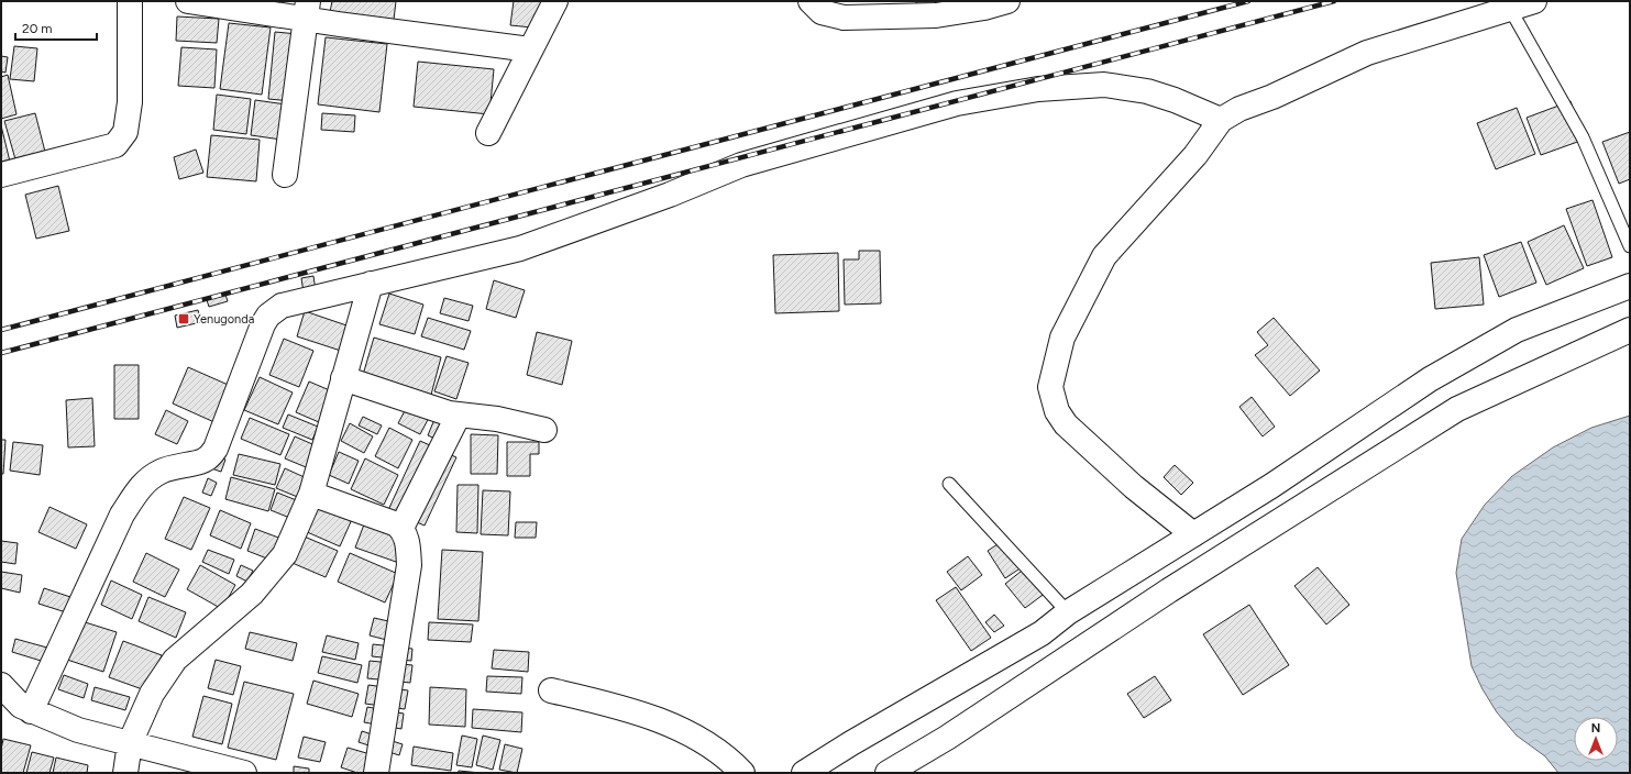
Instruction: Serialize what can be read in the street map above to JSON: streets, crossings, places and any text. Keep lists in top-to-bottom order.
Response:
{
  "places": {
    "transit": ["Yenugonda"]
  },
  "scale_bar": "20 m",
  "north": "top"
}
